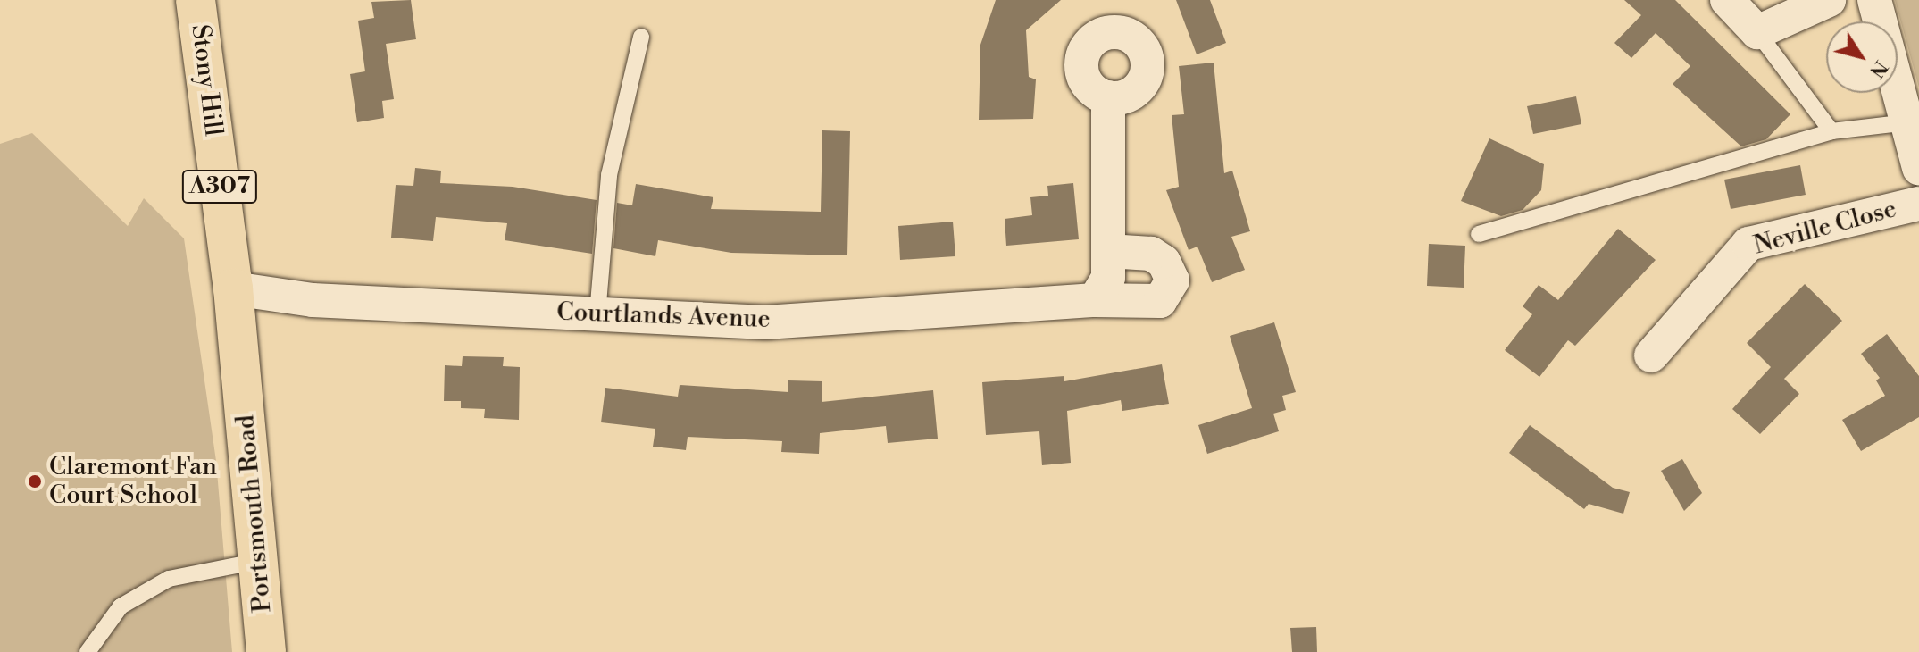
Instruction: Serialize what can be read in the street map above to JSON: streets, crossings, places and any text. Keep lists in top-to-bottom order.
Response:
{
  "streets": {
    "main road": ["Stony Hill", "A307", "Portsmouth Road"],
    "street": ["Neville Close", "Courtlands Avenue"]
  },
  "crossings": [
    ["Stony Hill", "Courtlands Avenue"],
    ["Stony Hill", "Portsmouth Road"]
  ],
  "places": ["Claremont Fan Court School"],
  "north": "bottom right"
}
